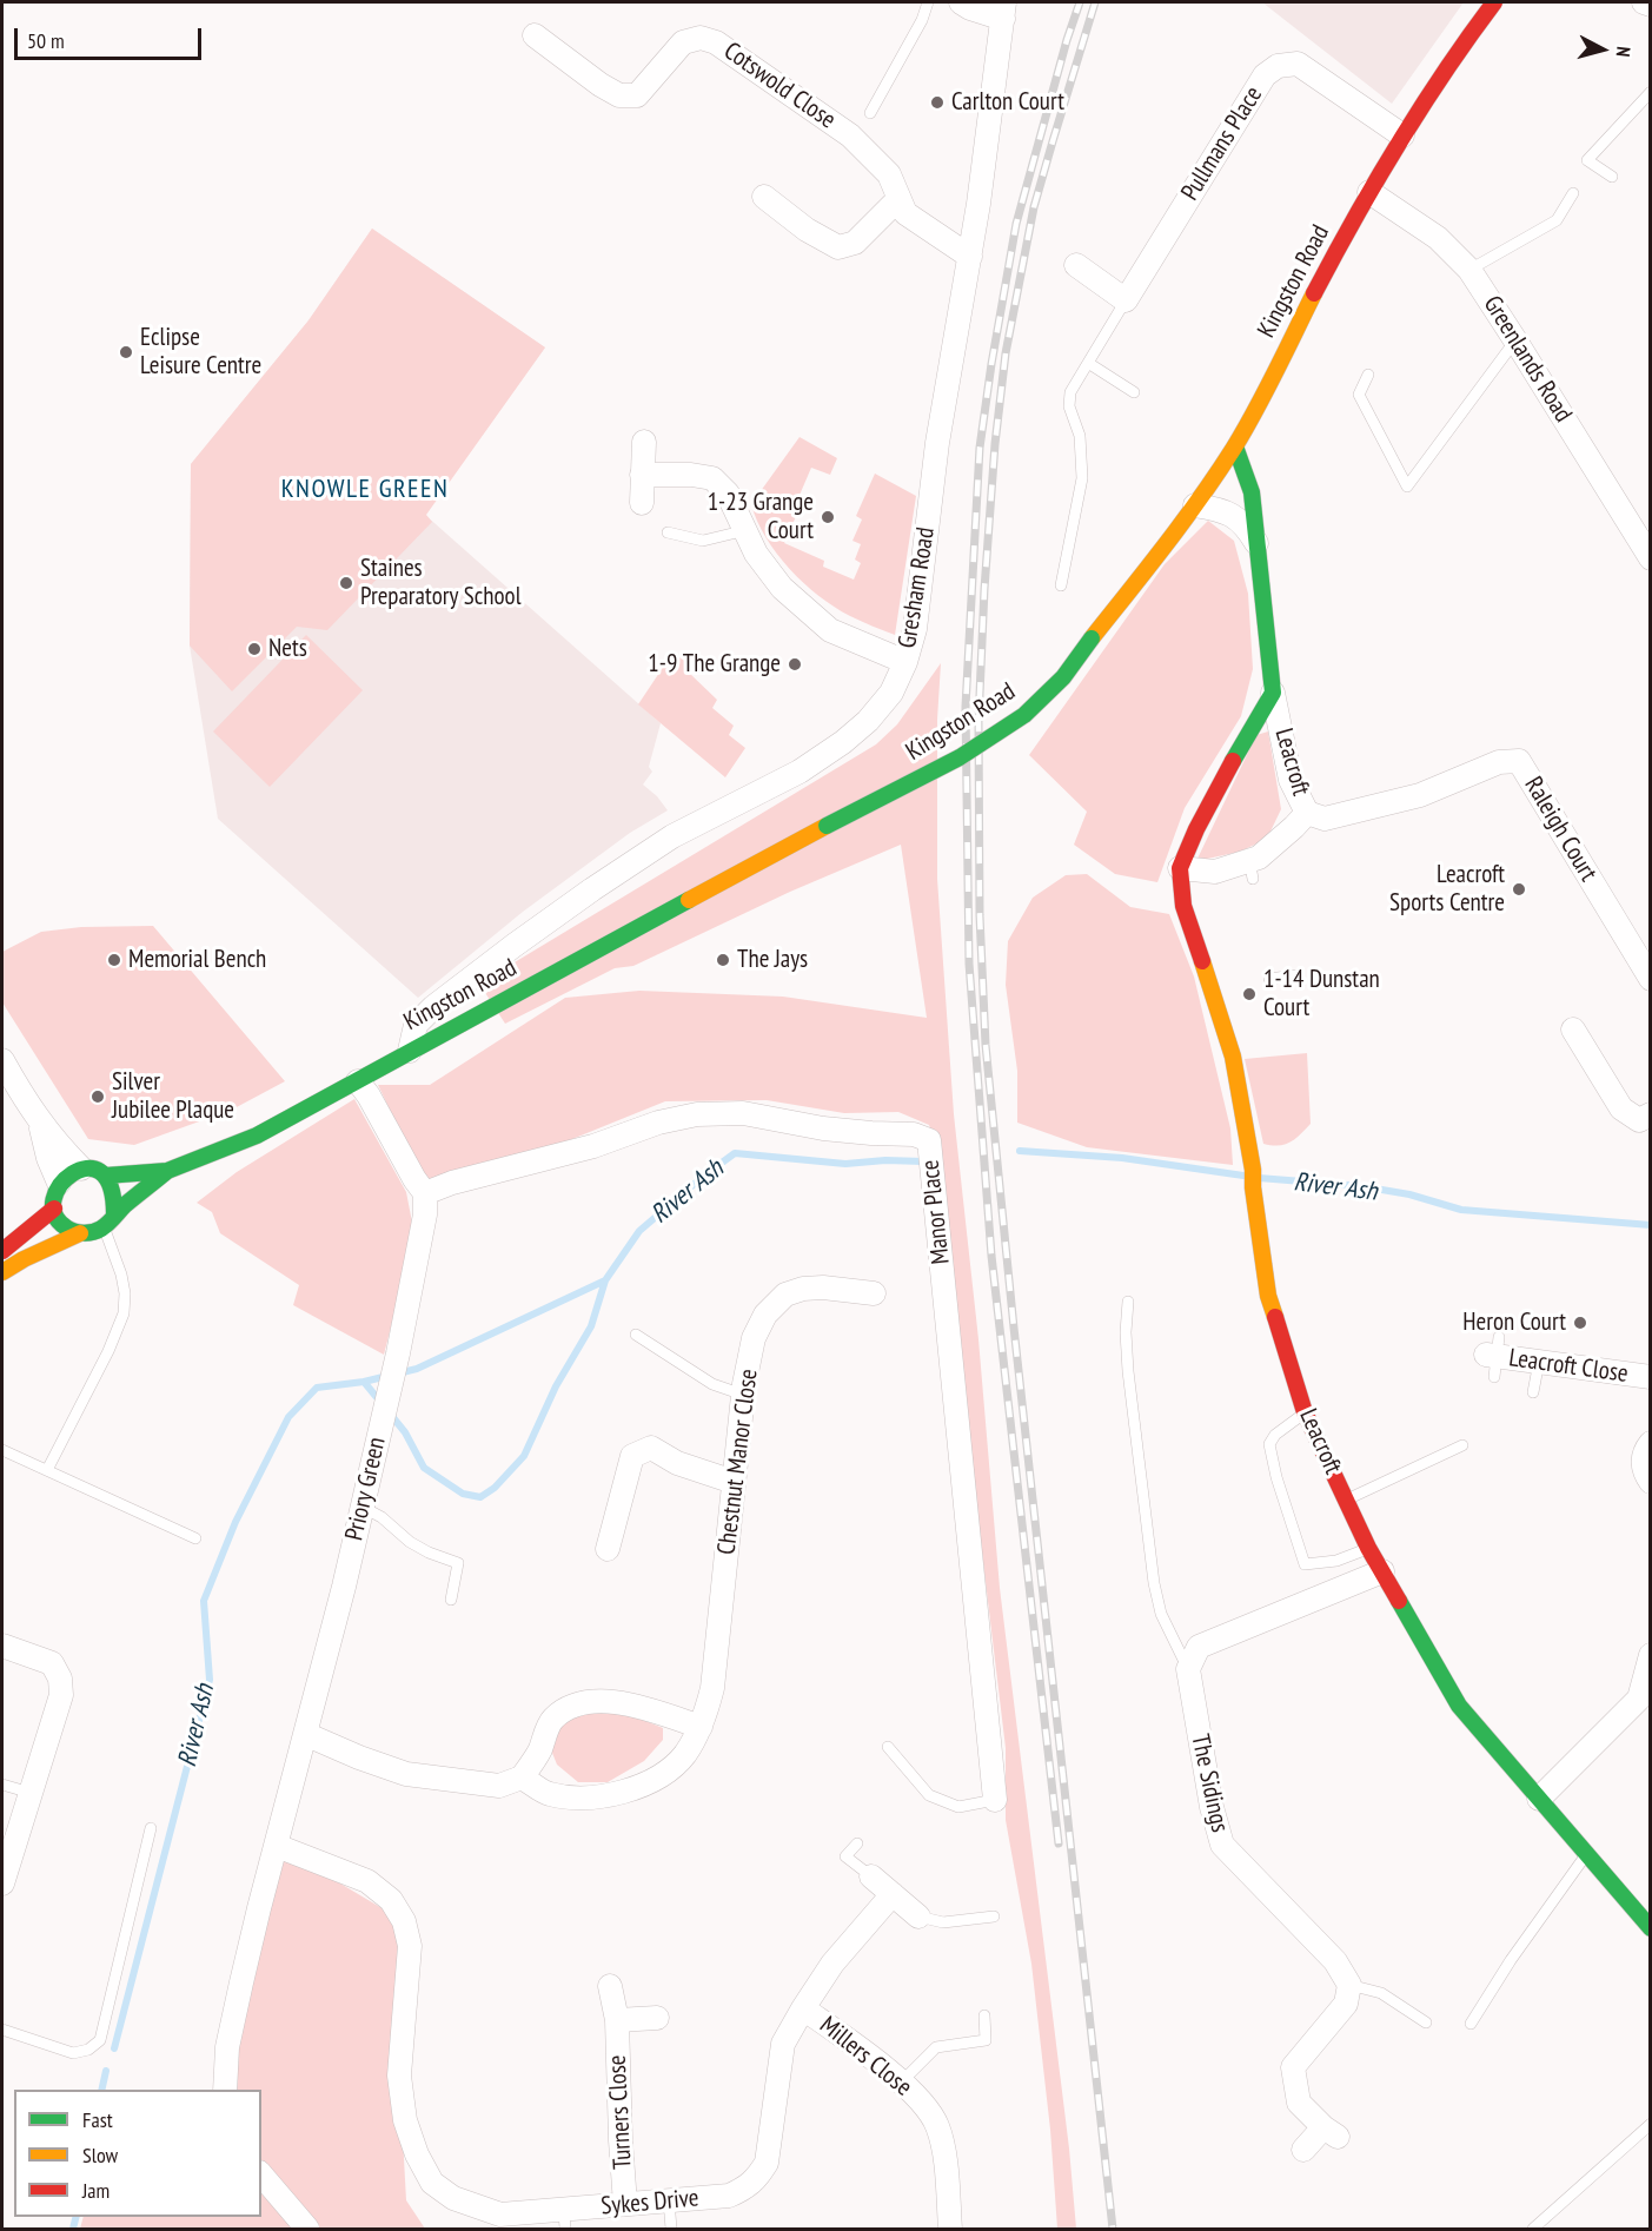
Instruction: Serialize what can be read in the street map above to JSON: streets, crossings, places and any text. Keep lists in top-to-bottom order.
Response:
{
  "streets": {
    "street": [
      "Cotswold Close",
      "Pullmans Place",
      "Kingston Road",
      "Greenlands Road",
      "Gresham Road",
      "Leacroft",
      "Raleigh Court",
      "Manor Place",
      "Leacroft Close",
      "Chestnut Manor Close",
      "Priory Green",
      "The Sidings",
      "Millers Close",
      "Turners Close",
      "Sykes Drive"
    ]
  },
  "crossings": [
    ["Cotswold Close", "Gresham Road"],
    ["Pullmans Place", "Kingston Road"],
    ["Kingston Road", "Greenlands Road"],
    ["Kingston Road", "Gresham Road"],
    ["Kingston Road", "Leacroft"],
    ["Leacroft", "Raleigh Court"],
    ["Manor Place", "Priory Green"],
    ["Priory Green", "Sykes Drive"],
    ["Millers Close", "Sykes Drive"],
    ["Turners Close", "Sykes Drive"]
  ],
  "districts": ["KNOWLE GREEN"],
  "water": ["River Ash"],
  "places": [
    "Carlton Court",
    "Eclipse Leisure Centre",
    "1-23 Grange Court",
    "Staines Preparatory School",
    "Nets",
    "1-9 The Grange",
    "Leacroft Sports Centre",
    "Memorial Bench",
    "The Jays",
    "1-14 Dunstan Court",
    "Silver Jubilee Plaque",
    "Heron Court"
  ],
  "legend": ["Fast", "Slow", "Jam"],
  "scale_bar": "50 m",
  "north": "right"
}
